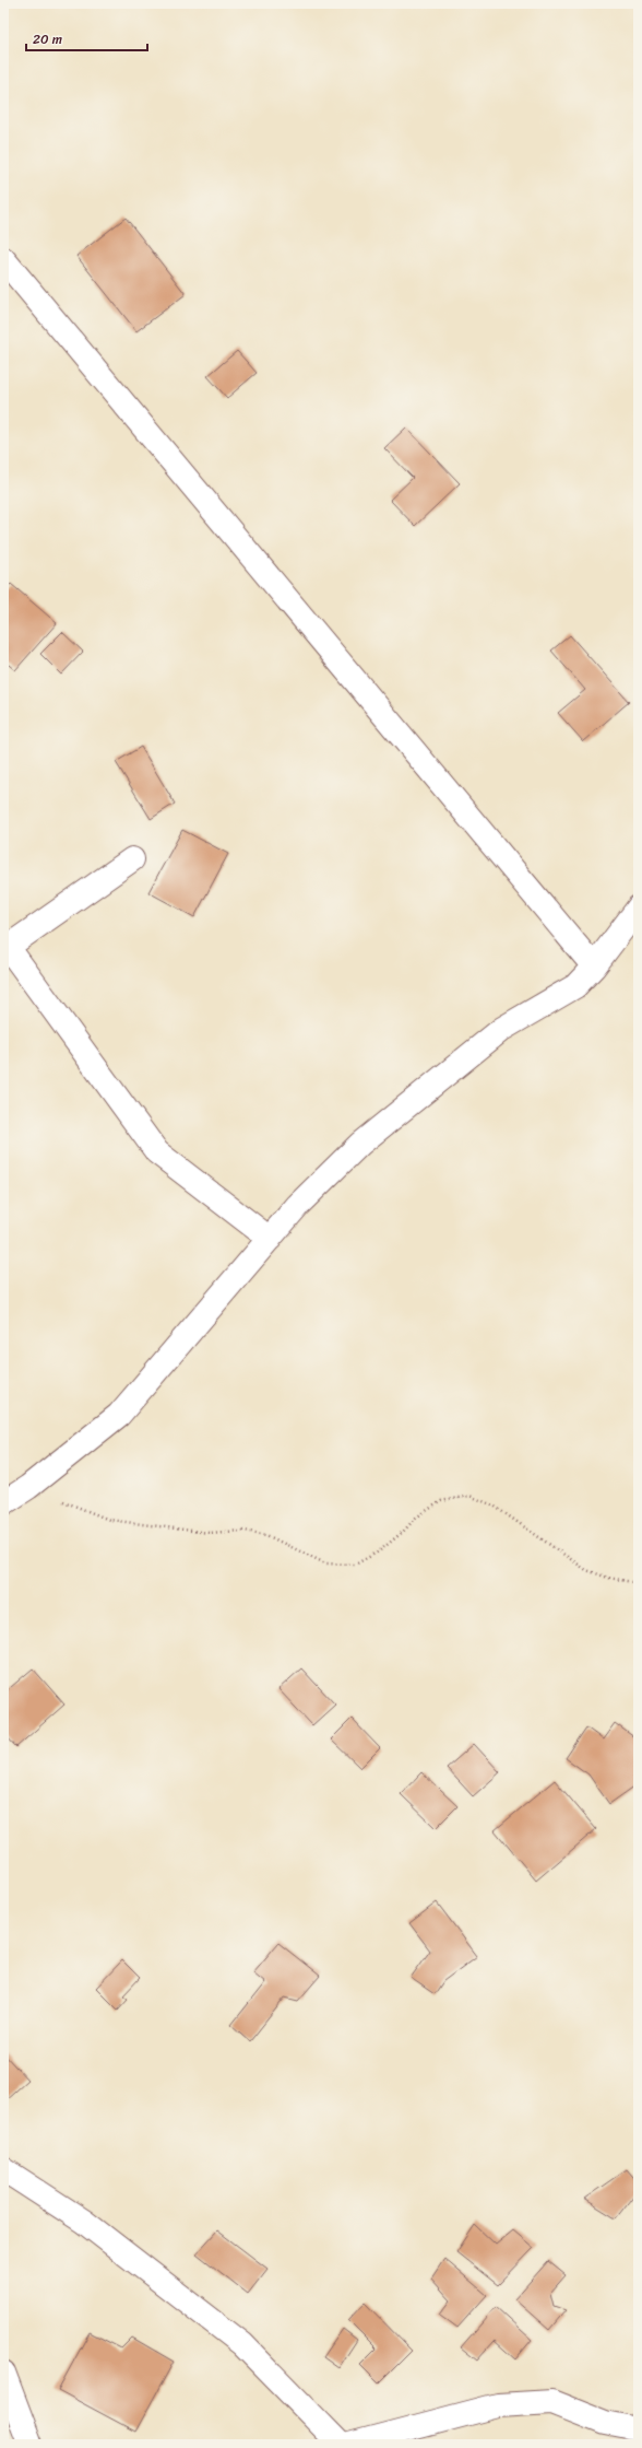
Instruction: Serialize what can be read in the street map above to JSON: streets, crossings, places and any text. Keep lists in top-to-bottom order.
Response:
{
  "scale_bar": "20 m"
}
